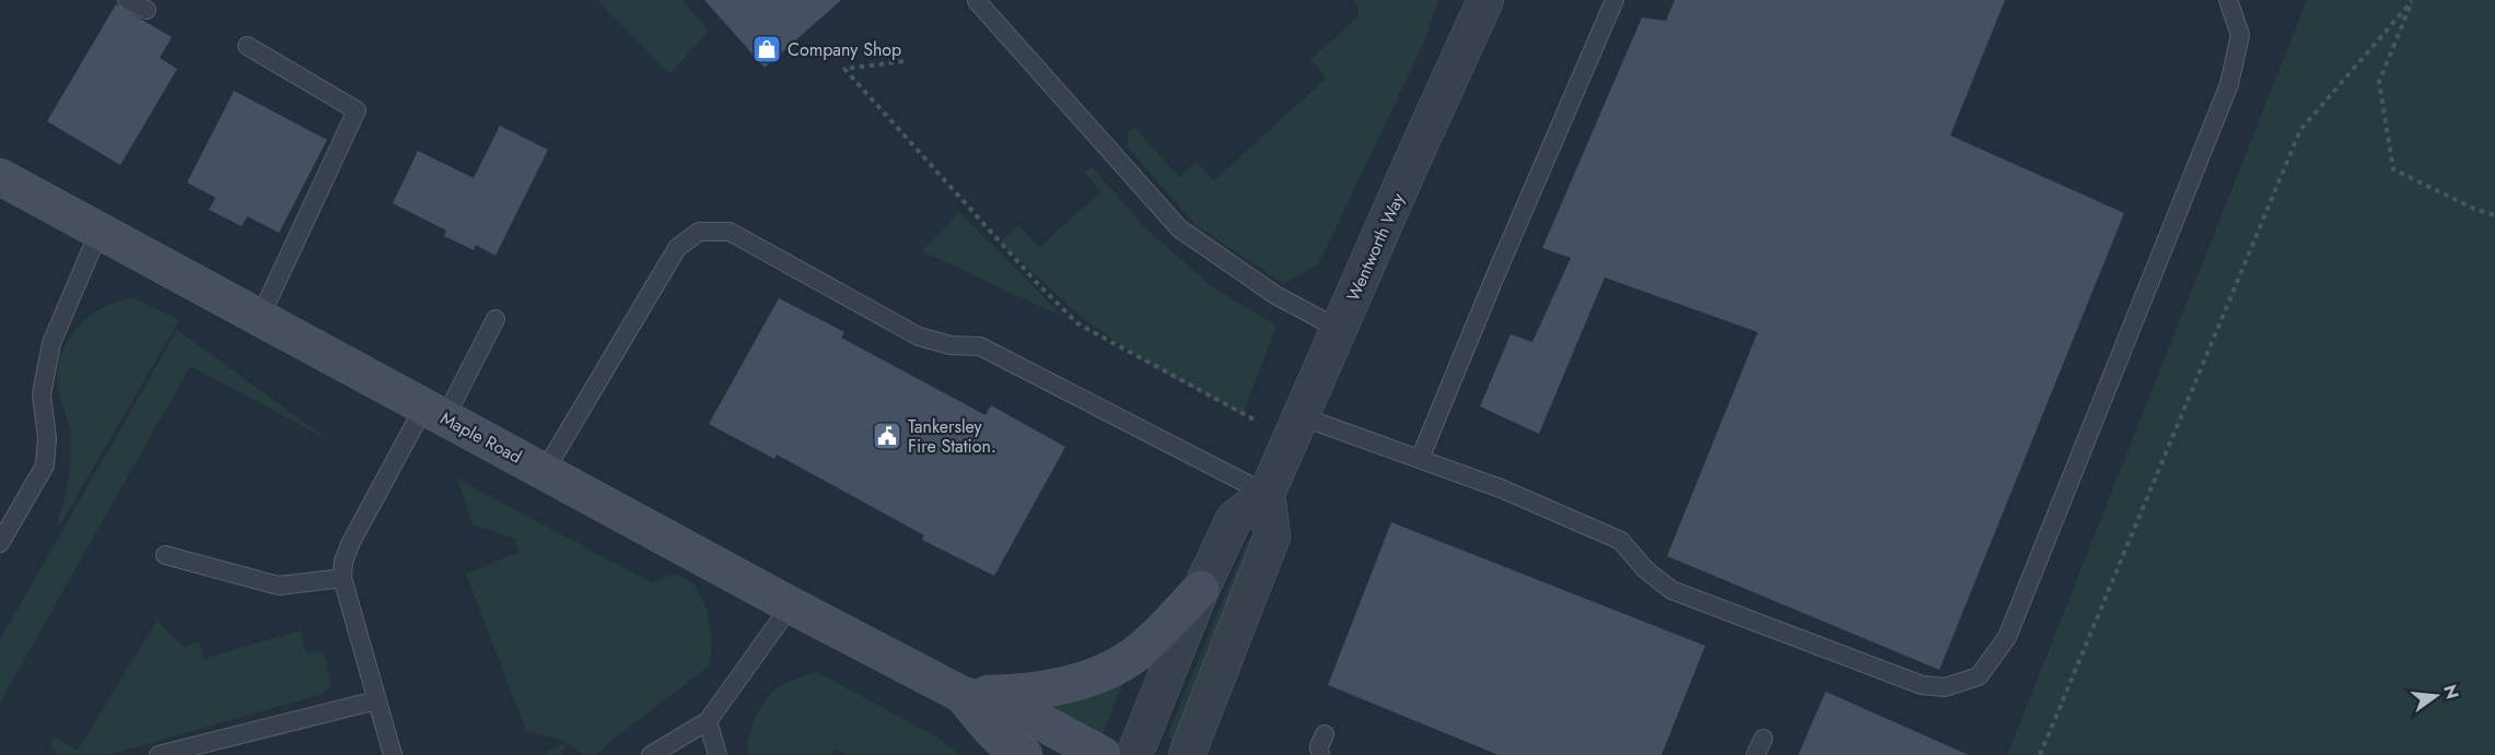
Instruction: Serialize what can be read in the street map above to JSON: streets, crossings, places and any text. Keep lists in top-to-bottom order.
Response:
{
  "streets": {
    "street": ["Wentworth Way", "Maple Road"]
  },
  "places": {
    "shop": ["Company Shop"],
    "public building": ["Tankersley Fire Station."]
  },
  "north": "right"
}
